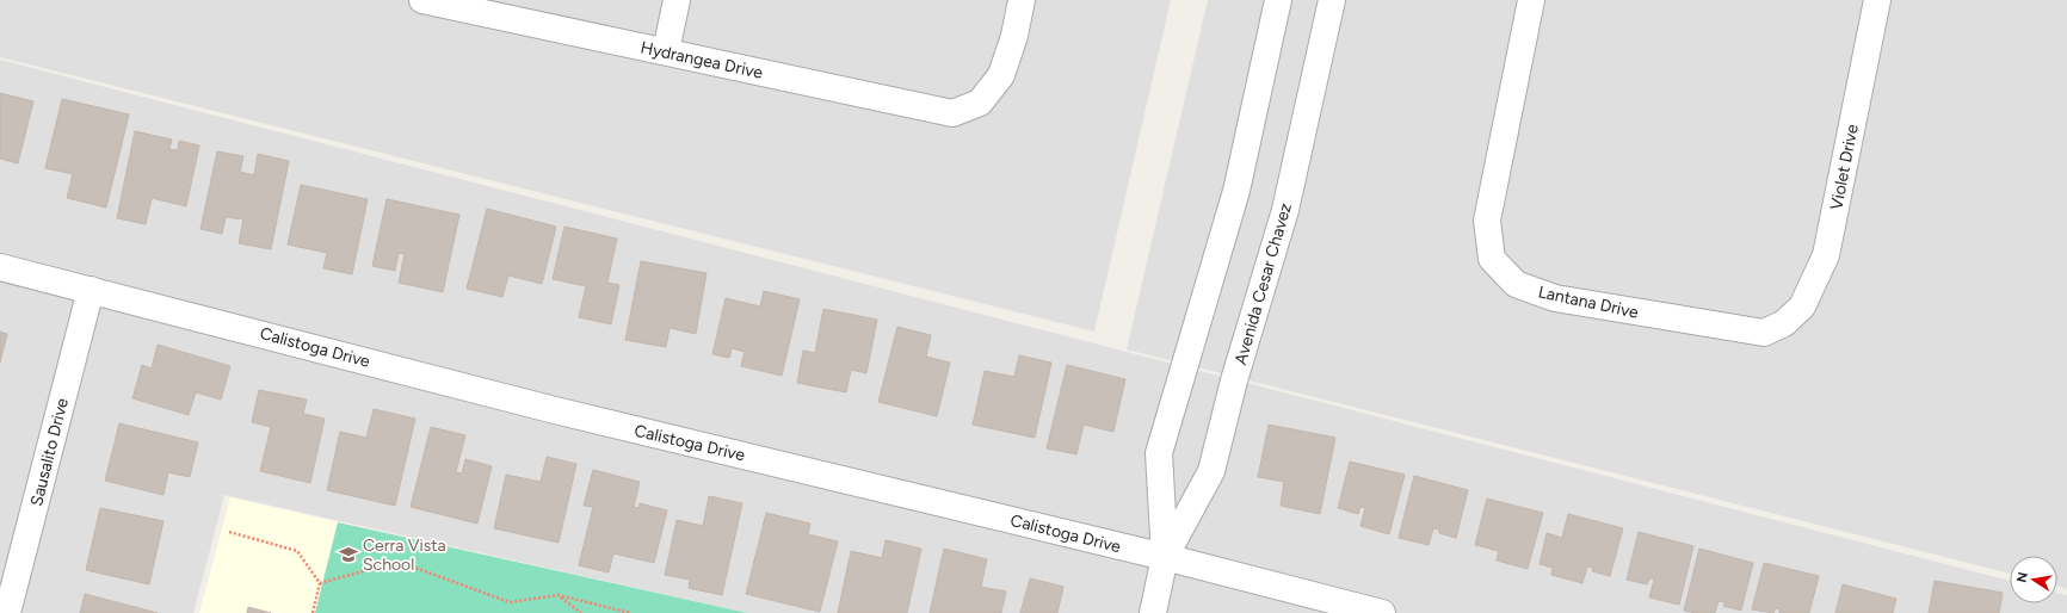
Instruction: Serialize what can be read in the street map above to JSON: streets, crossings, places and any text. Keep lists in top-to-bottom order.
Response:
{
  "streets": {
    "street": [
      "Hydrangea Drive",
      "Violet Drive",
      "Avenida Cesar Chavez",
      "Lantana Drive",
      "Calistoga Drive",
      "Sausalito Drive"
    ]
  },
  "crossings": [
    ["Violet Drive", "Lantana Drive"],
    ["Avenida Cesar Chavez", "Calistoga Drive"],
    ["Calistoga Drive", "Sausalito Drive"]
  ],
  "places": {
    "school or university": ["Cerra Vista School"]
  },
  "north": "left"
}
